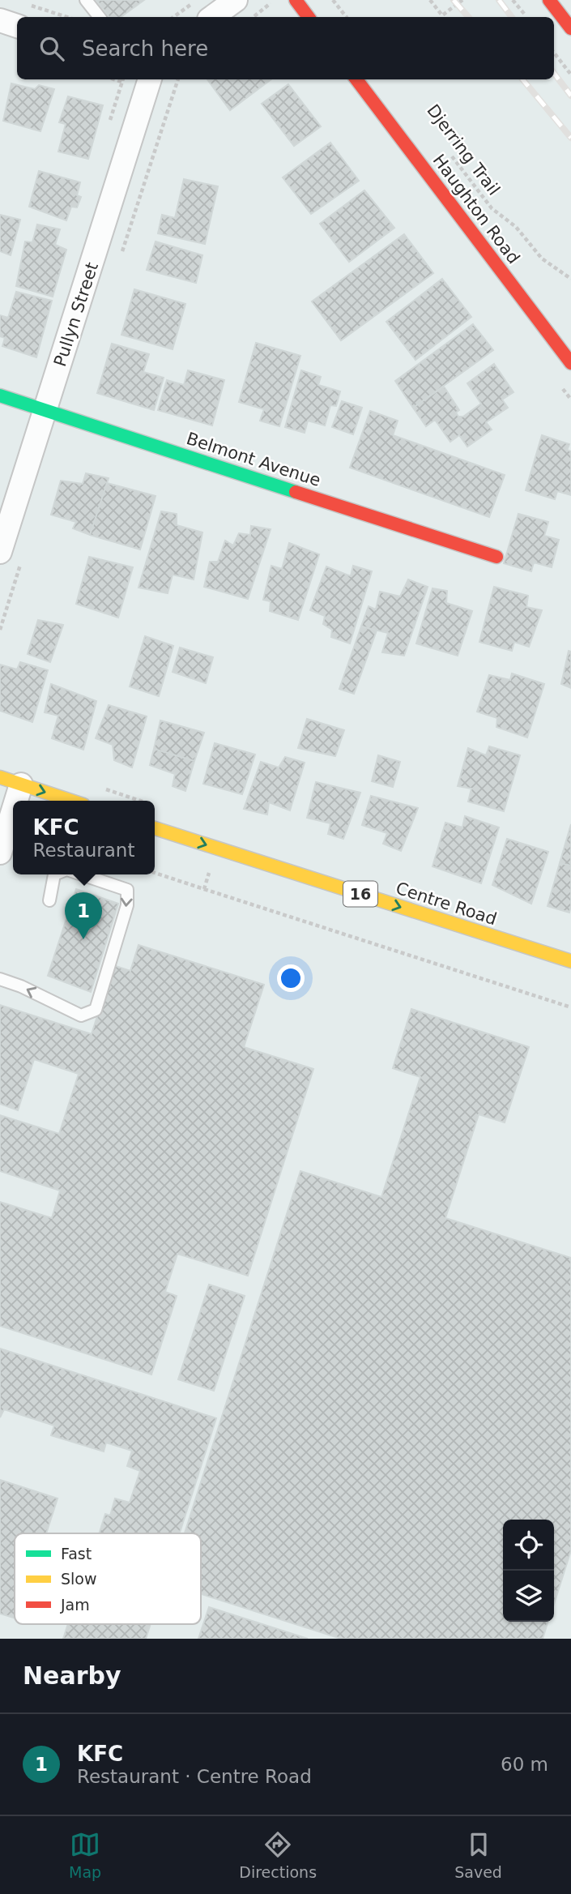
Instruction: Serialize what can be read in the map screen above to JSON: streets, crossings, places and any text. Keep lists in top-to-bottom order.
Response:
{
  "streets": {
    "street": [
      "Haughton Road",
      "Pullyn Street",
      "Belmont Avenue",
      "16",
      "Centre Road"
    ],
    "path": ["Djerring Trail"]
  },
  "crossings": [
    ["Pullyn Street", "Belmont Avenue"]
  ],
  "one_way": ["Centre Road"],
  "legend": ["Fast", "Slow", "Jam"],
  "page": {
    "search": "Search here",
    "popup": ["KFC", "Restaurant"],
    "pins": "1",
    "heading": "Nearby",
    "list": [
      {
        "mark": "1",
        "name": "KFC",
        "note": "Restaurant · Centre Road",
        "value": "60 m"
      }
    ],
    "nav": ["Map", "Directions", "Saved"]
  }
}
